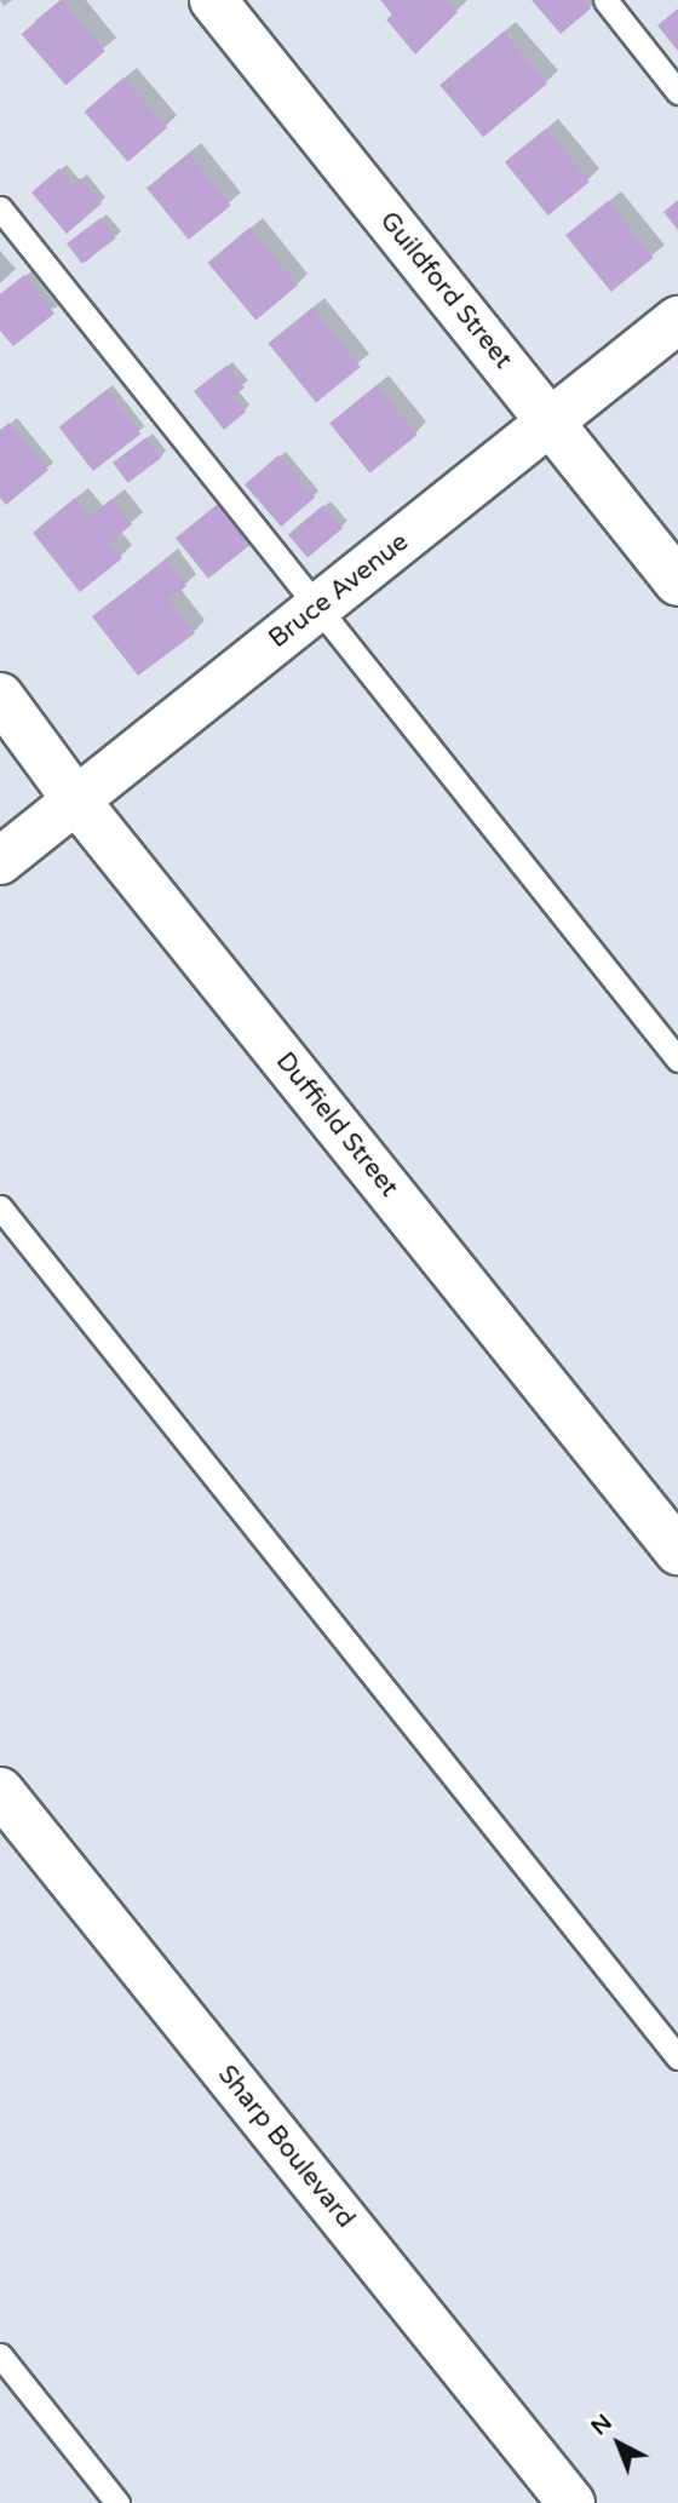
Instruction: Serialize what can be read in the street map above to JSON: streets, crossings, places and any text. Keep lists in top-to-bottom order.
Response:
{
  "streets": {
    "street": [
      "Guildford Street",
      "Bruce Avenue",
      "Duffield Street",
      "Sharp Boulevard"
    ]
  },
  "crossings": [
    ["Guildford Street", "Bruce Avenue"],
    ["Bruce Avenue", "Duffield Street"]
  ],
  "north": "top left"
}
